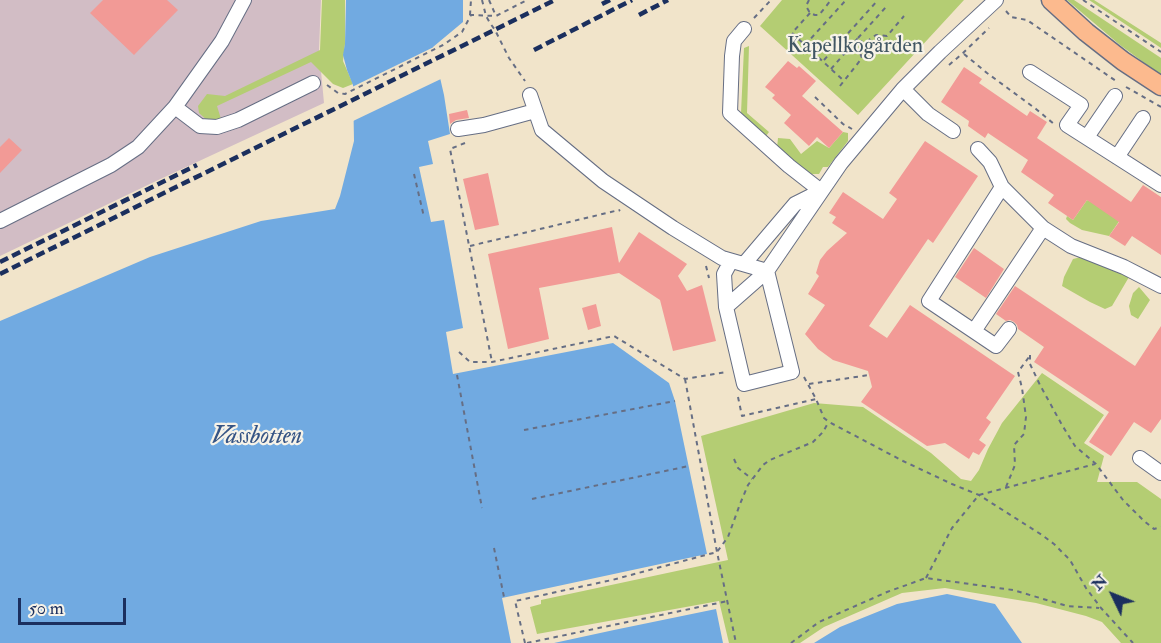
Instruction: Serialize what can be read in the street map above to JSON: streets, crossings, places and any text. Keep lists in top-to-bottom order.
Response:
{
  "water": ["Vassbotten"],
  "parks": ["Kapellkogården"],
  "scale_bar": "50 m",
  "north": "top left"
}
